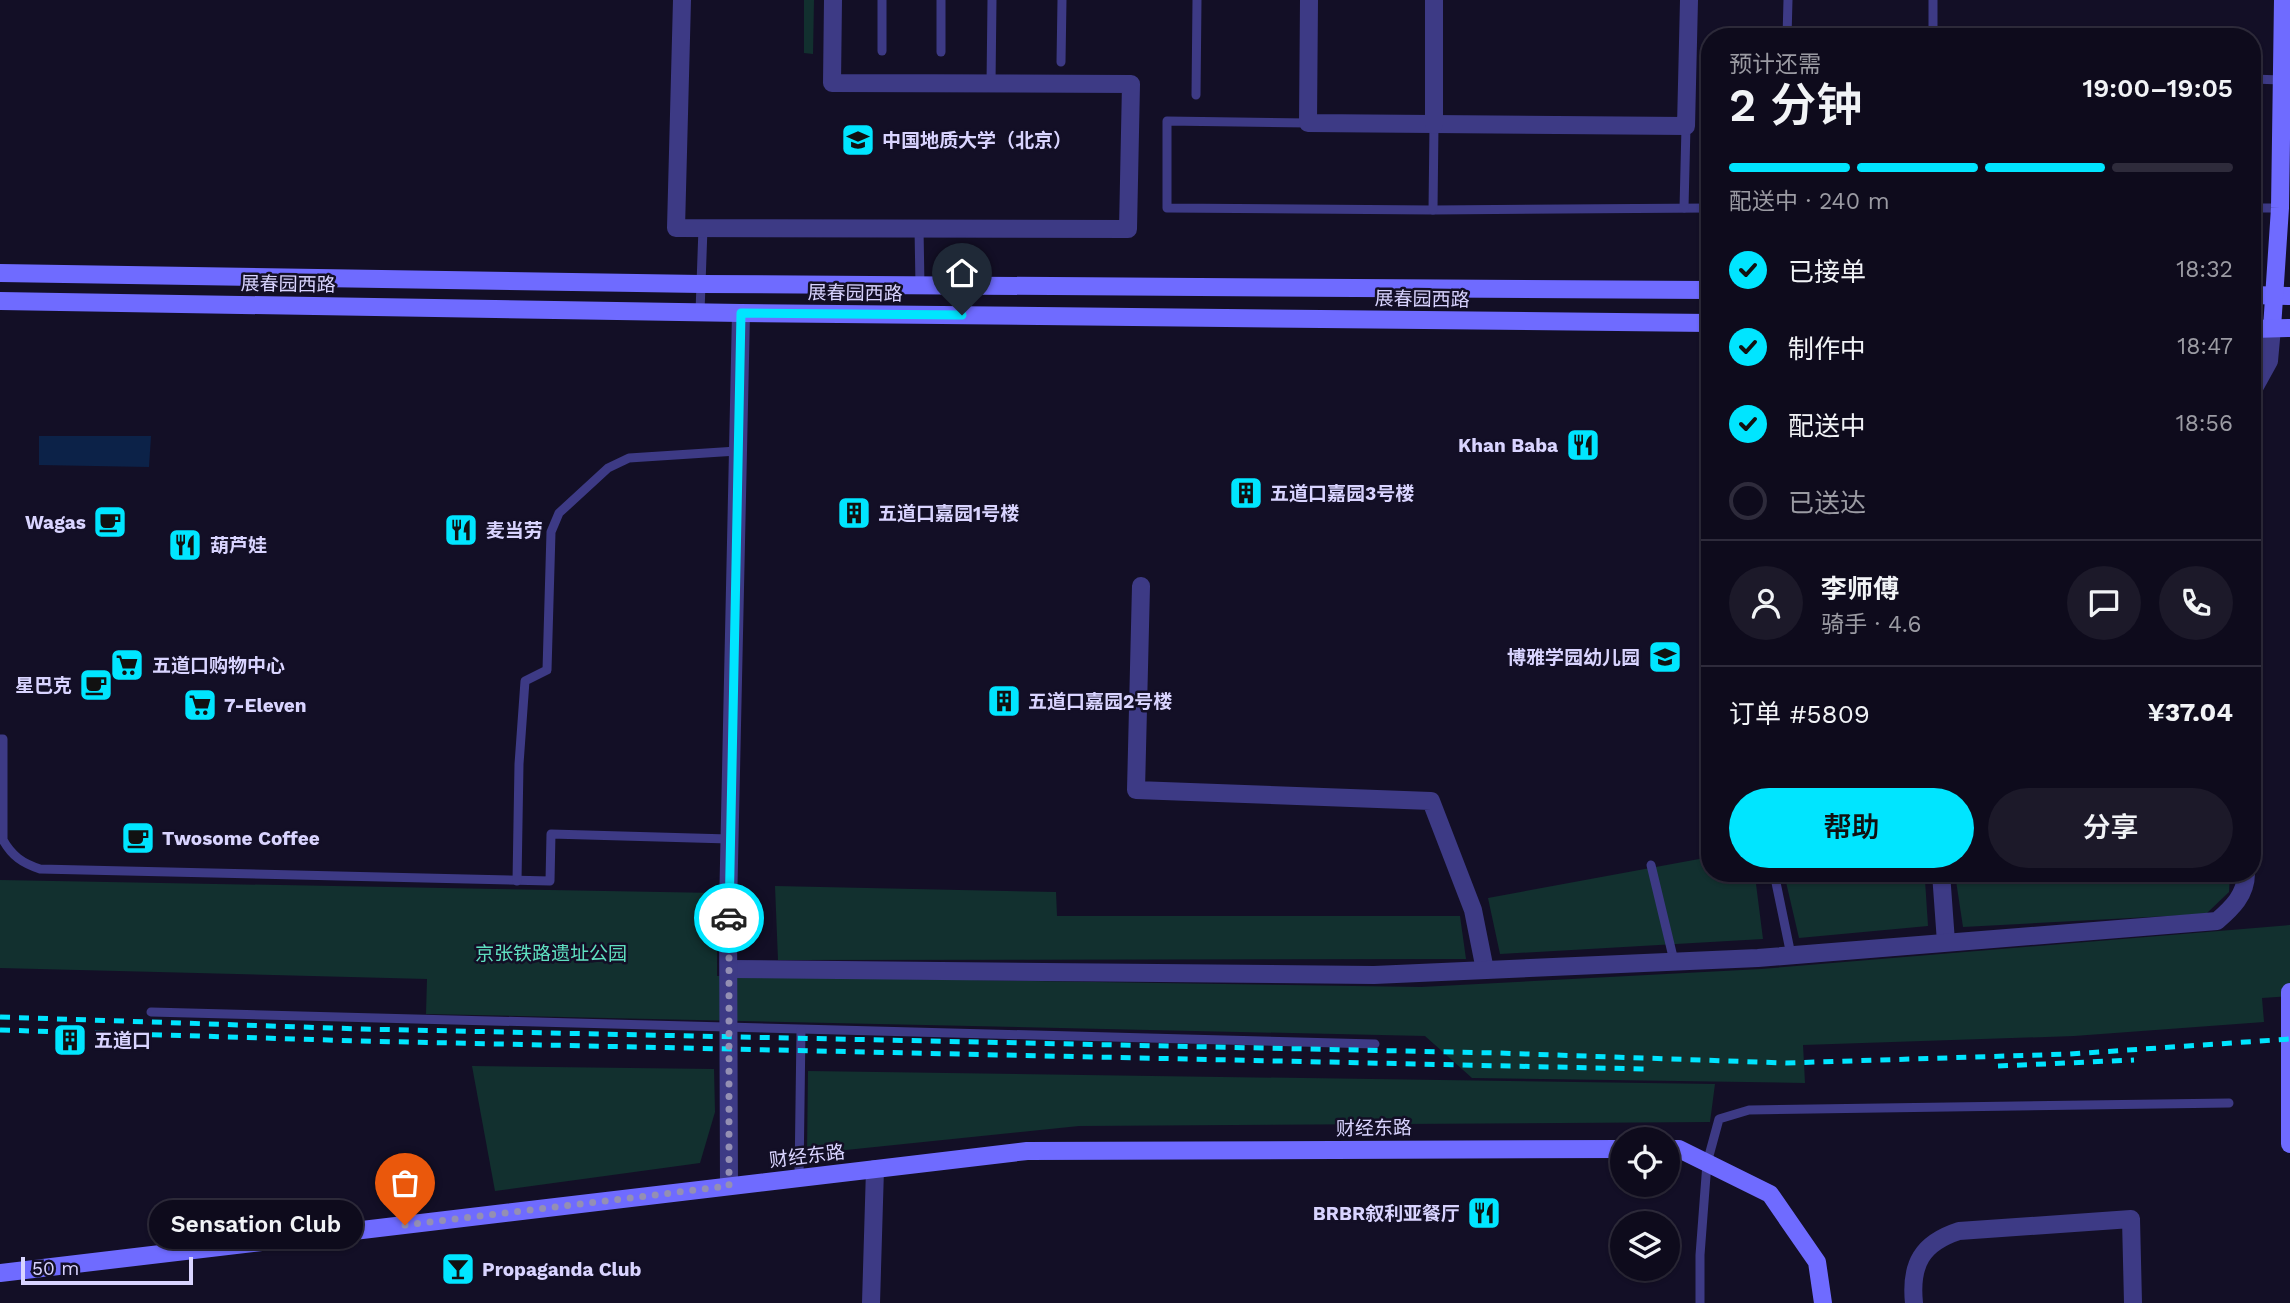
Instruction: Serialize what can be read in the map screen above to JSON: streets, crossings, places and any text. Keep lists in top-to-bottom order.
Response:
{
  "streets": {
    "main road": ["展春园西路", "财经东路"]
  },
  "parks": ["京张铁路遗址公园"],
  "places": {
    "school or university": ["中国地质大学（北京）", "博雅学园幼儿园"],
    "restaurant": [
      "Khan Baba",
      "麦当劳",
      "葫芦娃",
      "BRBR叙利亚餐厅"
    ],
    "building": [
      "五道口嘉园3号楼",
      "五道口嘉园1号楼",
      "五道口嘉园2号楼",
      "五道口"
    ],
    "cafe": ["Wagas", "星巴克", "Twosome Coffee"],
    "supermarket": ["五道口购物中心", "7-Eleven"],
    "other": ["Sensation Club"],
    "bar": ["Propaganda Club"]
  },
  "scale_bar": "50 m",
  "page": {
    "heading": ["2 分钟", "预计还需", "19:00–19:05"],
    "panel": [
      "李师傅",
      "骑手 · 4.6",
      "订单 #5809",
      "¥37.04"
    ],
    "bar": "配送中 · 240 m",
    "list": [
      ["已接单", "18:32"],
      ["制作中", "18:47"],
      ["配送中", "18:56"],
      "已送达"
    ],
    "buttons": ["帮助", "分享"],
    "bubble": "Sensation Club",
    "scale": "50 m"
  }
}
